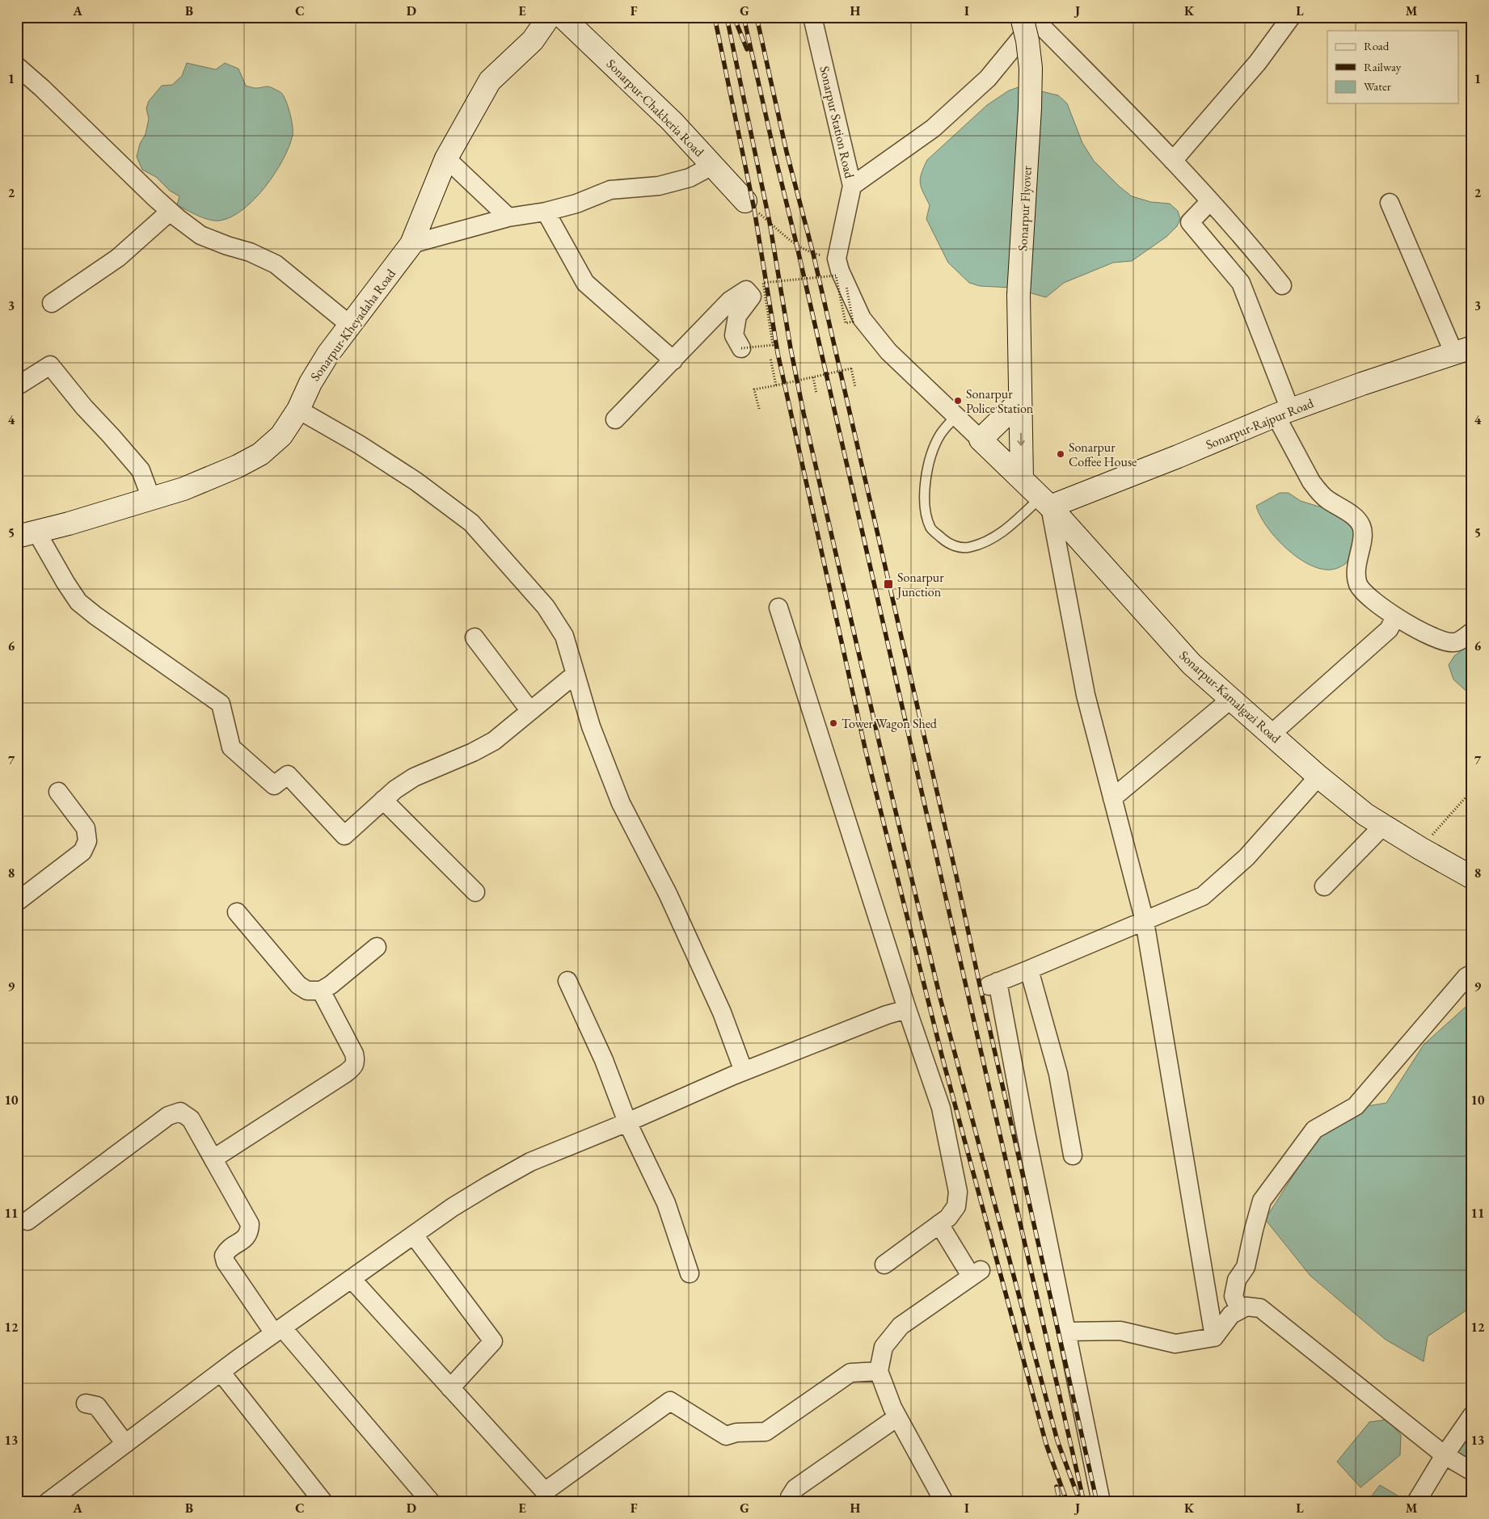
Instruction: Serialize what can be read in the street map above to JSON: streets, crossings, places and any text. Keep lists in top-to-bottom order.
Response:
{
  "streets": {
    "main road": [
      "Sonarpur-Chakberia Road",
      "Sonarpur Flyover",
      "Sonarpur-Kheyadaha Road",
      "Sonarpur-Rajpur Road",
      "Sonarpur-Kamalgazi Road"
    ],
    "street": ["Sonarpur Station Road"]
  },
  "crossings": [
    ["Sonarpur Flyover", "Sonarpur-Kamalgazi Road"],
    ["Sonarpur-Rajpur Road", "Sonarpur-Kamalgazi Road"]
  ],
  "places": {
    "other": ["Sonarpur Police Station", "Sonarpur Coffee House", "Tower Wagon Shed"],
    "transit": ["Sonarpur Junction"]
  },
  "legend": ["Road", "Railway", "Water"],
  "grid": {
    "columns": [
      "A",
      "B",
      "C",
      "D",
      "E",
      "F",
      "G",
      "H",
      "I",
      "J",
      "K",
      "L",
      "M"
    ],
    "rows": [
      "1",
      "2",
      "3",
      "4",
      "5",
      "6",
      "7",
      "8",
      "9",
      "10",
      "11",
      "12",
      "13"
    ]
  }
}
